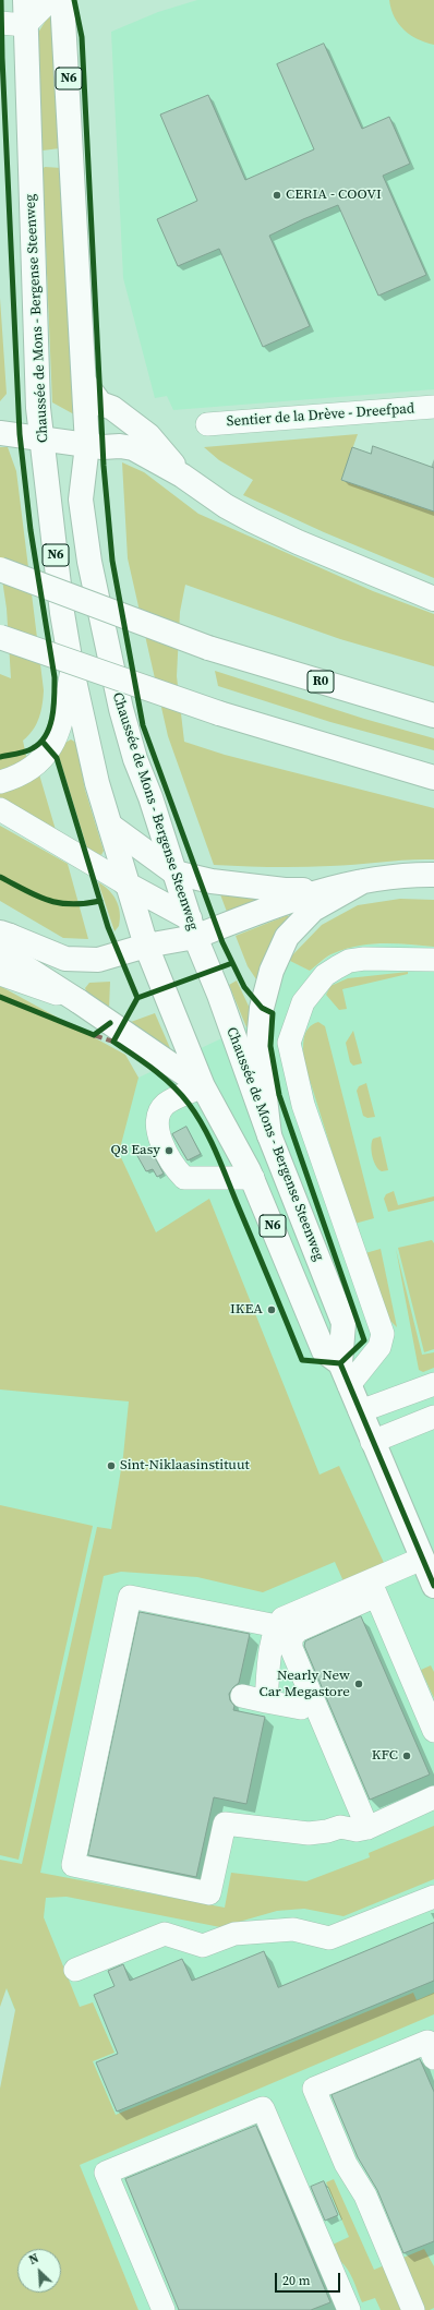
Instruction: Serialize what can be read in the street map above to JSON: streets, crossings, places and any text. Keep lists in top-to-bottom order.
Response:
{
  "streets": {
    "main road": ["N6", "Chaussée de Mons - Bergense Steenweg", "R0"],
    "street": ["Sentier de la Drève - Dreefpad"]
  },
  "places": [
    "CERIA - COOVI",
    "Q8 Easy",
    "IKEA",
    "Sint-Niklaasinstituut",
    "Nearly New Car Megastore",
    "KFC"
  ],
  "scale_bar": "20 m",
  "north": "top left"
}
